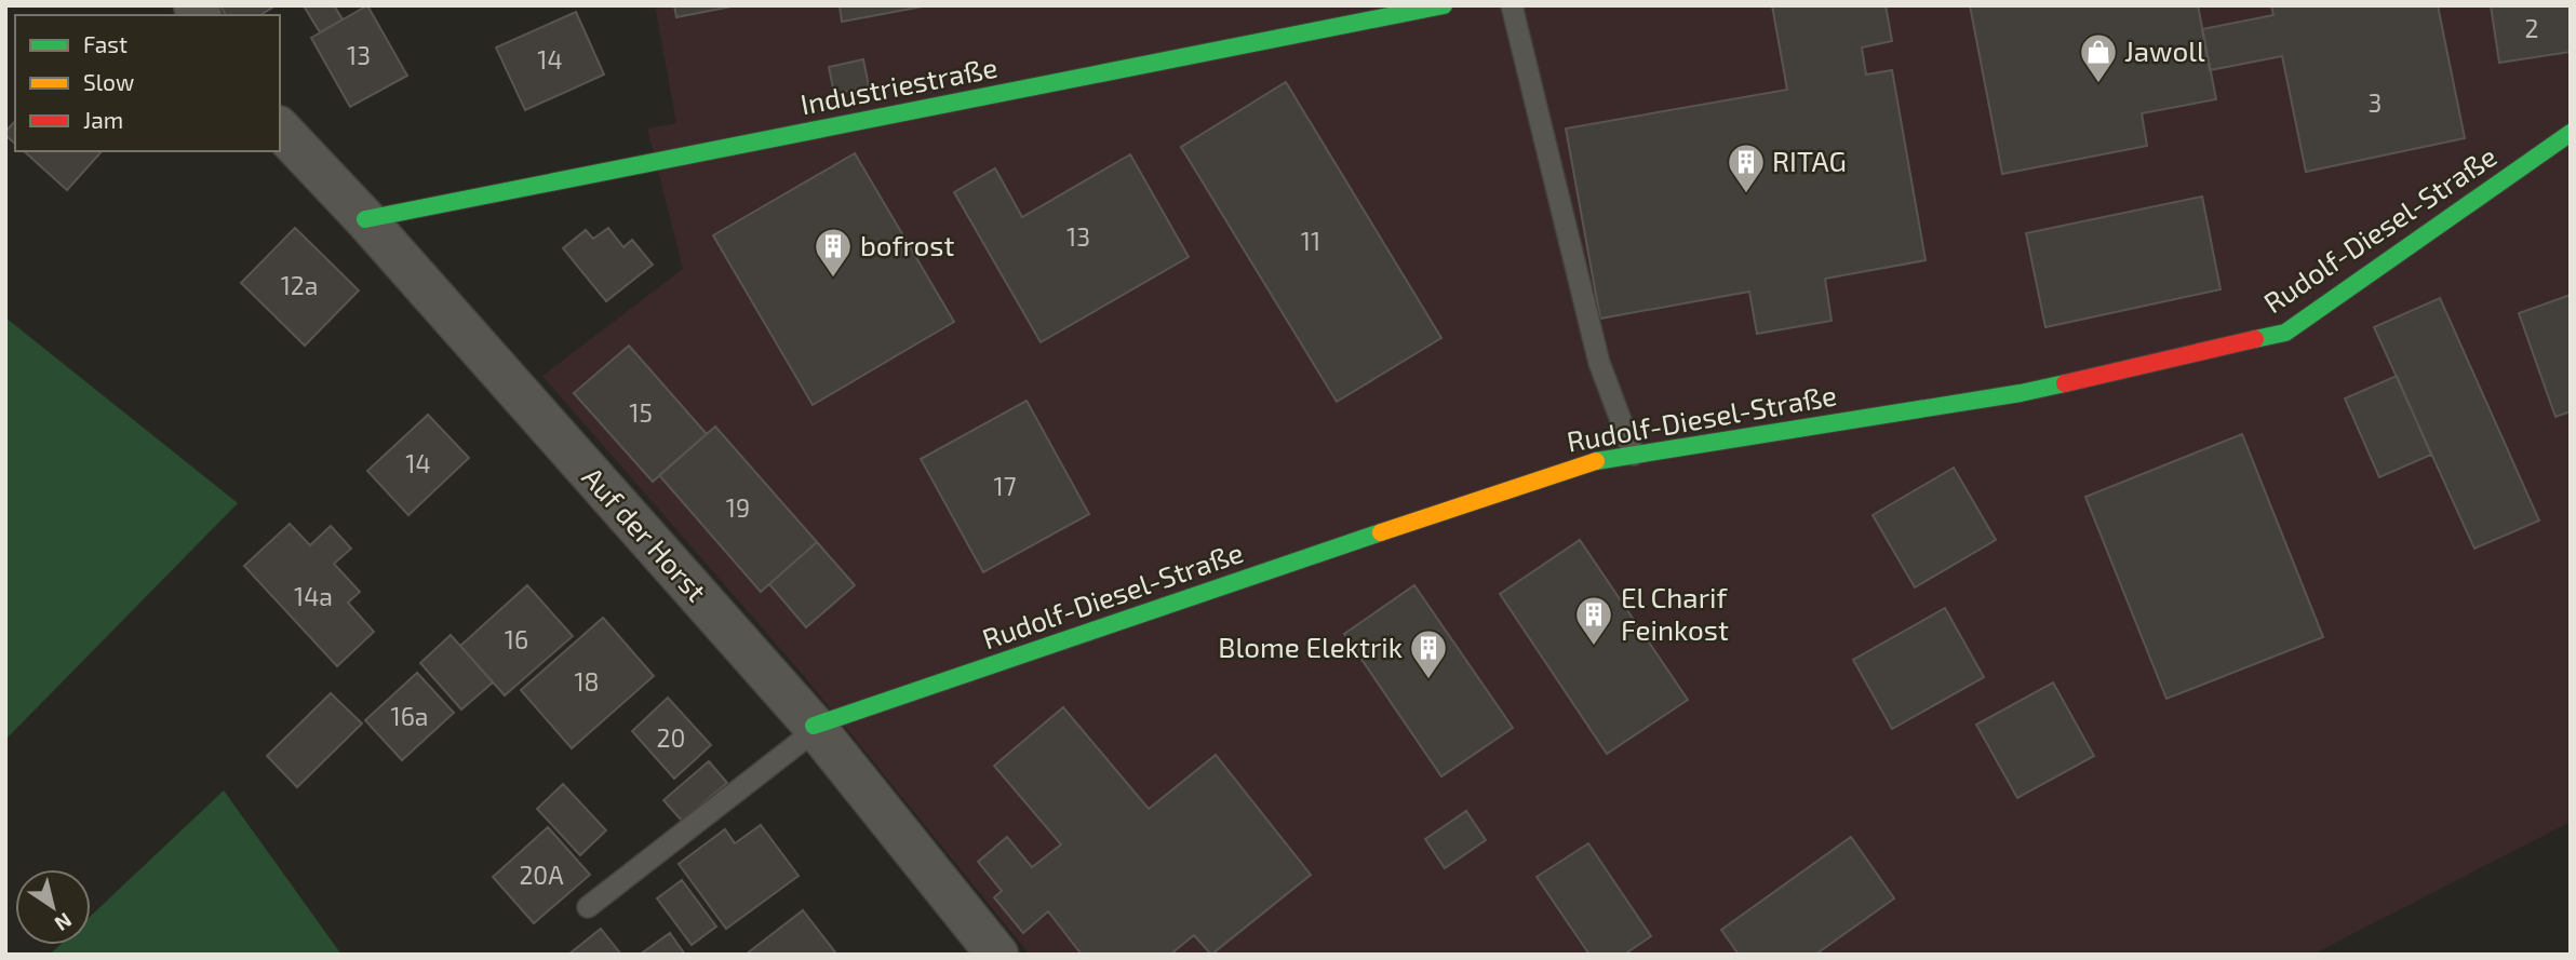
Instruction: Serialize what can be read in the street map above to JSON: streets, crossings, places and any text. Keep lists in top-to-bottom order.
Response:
{
  "streets": {
    "street": ["Industriestraße", "Rudolf-Diesel-Straße", "Auf der Horst"]
  },
  "crossings": [
    ["Industriestraße", "Auf der Horst"],
    ["Rudolf-Diesel-Straße", "Auf der Horst"]
  ],
  "places": {
    "shop": ["Jawoll"],
    "building": [
      "RITAG",
      "bofrost",
      "El Charif Feinkost",
      "Blome Elektrik"
    ]
  },
  "house_numbers": [
    "2",
    "13",
    "14",
    "3",
    "13",
    "11",
    "12a",
    "15",
    "14",
    "17",
    "19",
    "14a",
    "16",
    "18",
    "16a",
    "20",
    "20A"
  ],
  "legend": ["Fast", "Slow", "Jam"],
  "north": "bottom right"
}
